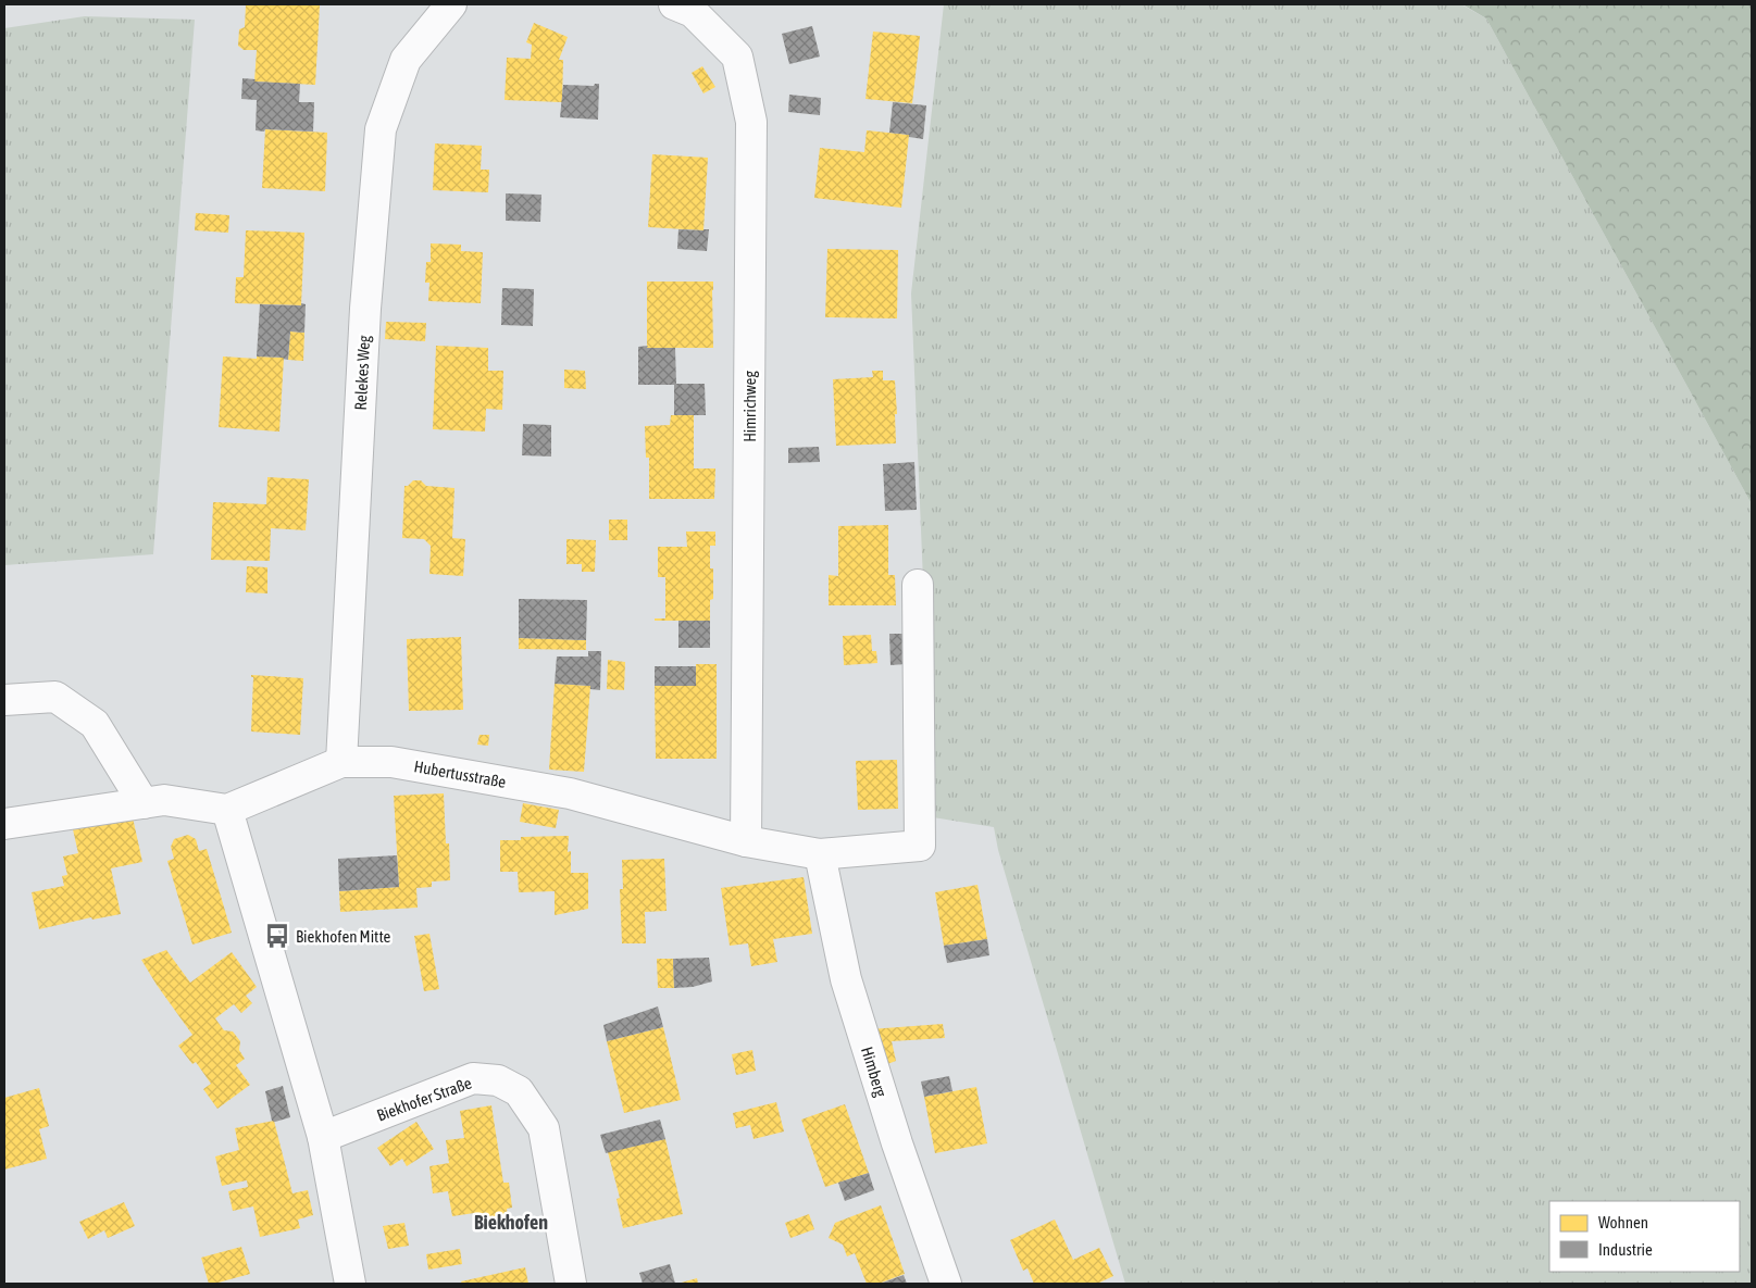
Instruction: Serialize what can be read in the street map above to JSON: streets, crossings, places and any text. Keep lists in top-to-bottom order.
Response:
{
  "streets": {
    "street": [
      "Relekes Weg",
      "Himrichweg",
      "Hubertusstraße",
      "Himberg",
      "Biekhofer Straße"
    ]
  },
  "crossings": [
    ["Relekes Weg", "Hubertusstraße"],
    ["Himrichweg", "Hubertusstraße"],
    ["Hubertusstraße", "Himberg"]
  ],
  "districts": ["Biekhofen"],
  "places": {
    "bus stop": ["Biekhofen Mitte"]
  },
  "legend": ["Wohnen", "Industrie"]
}
